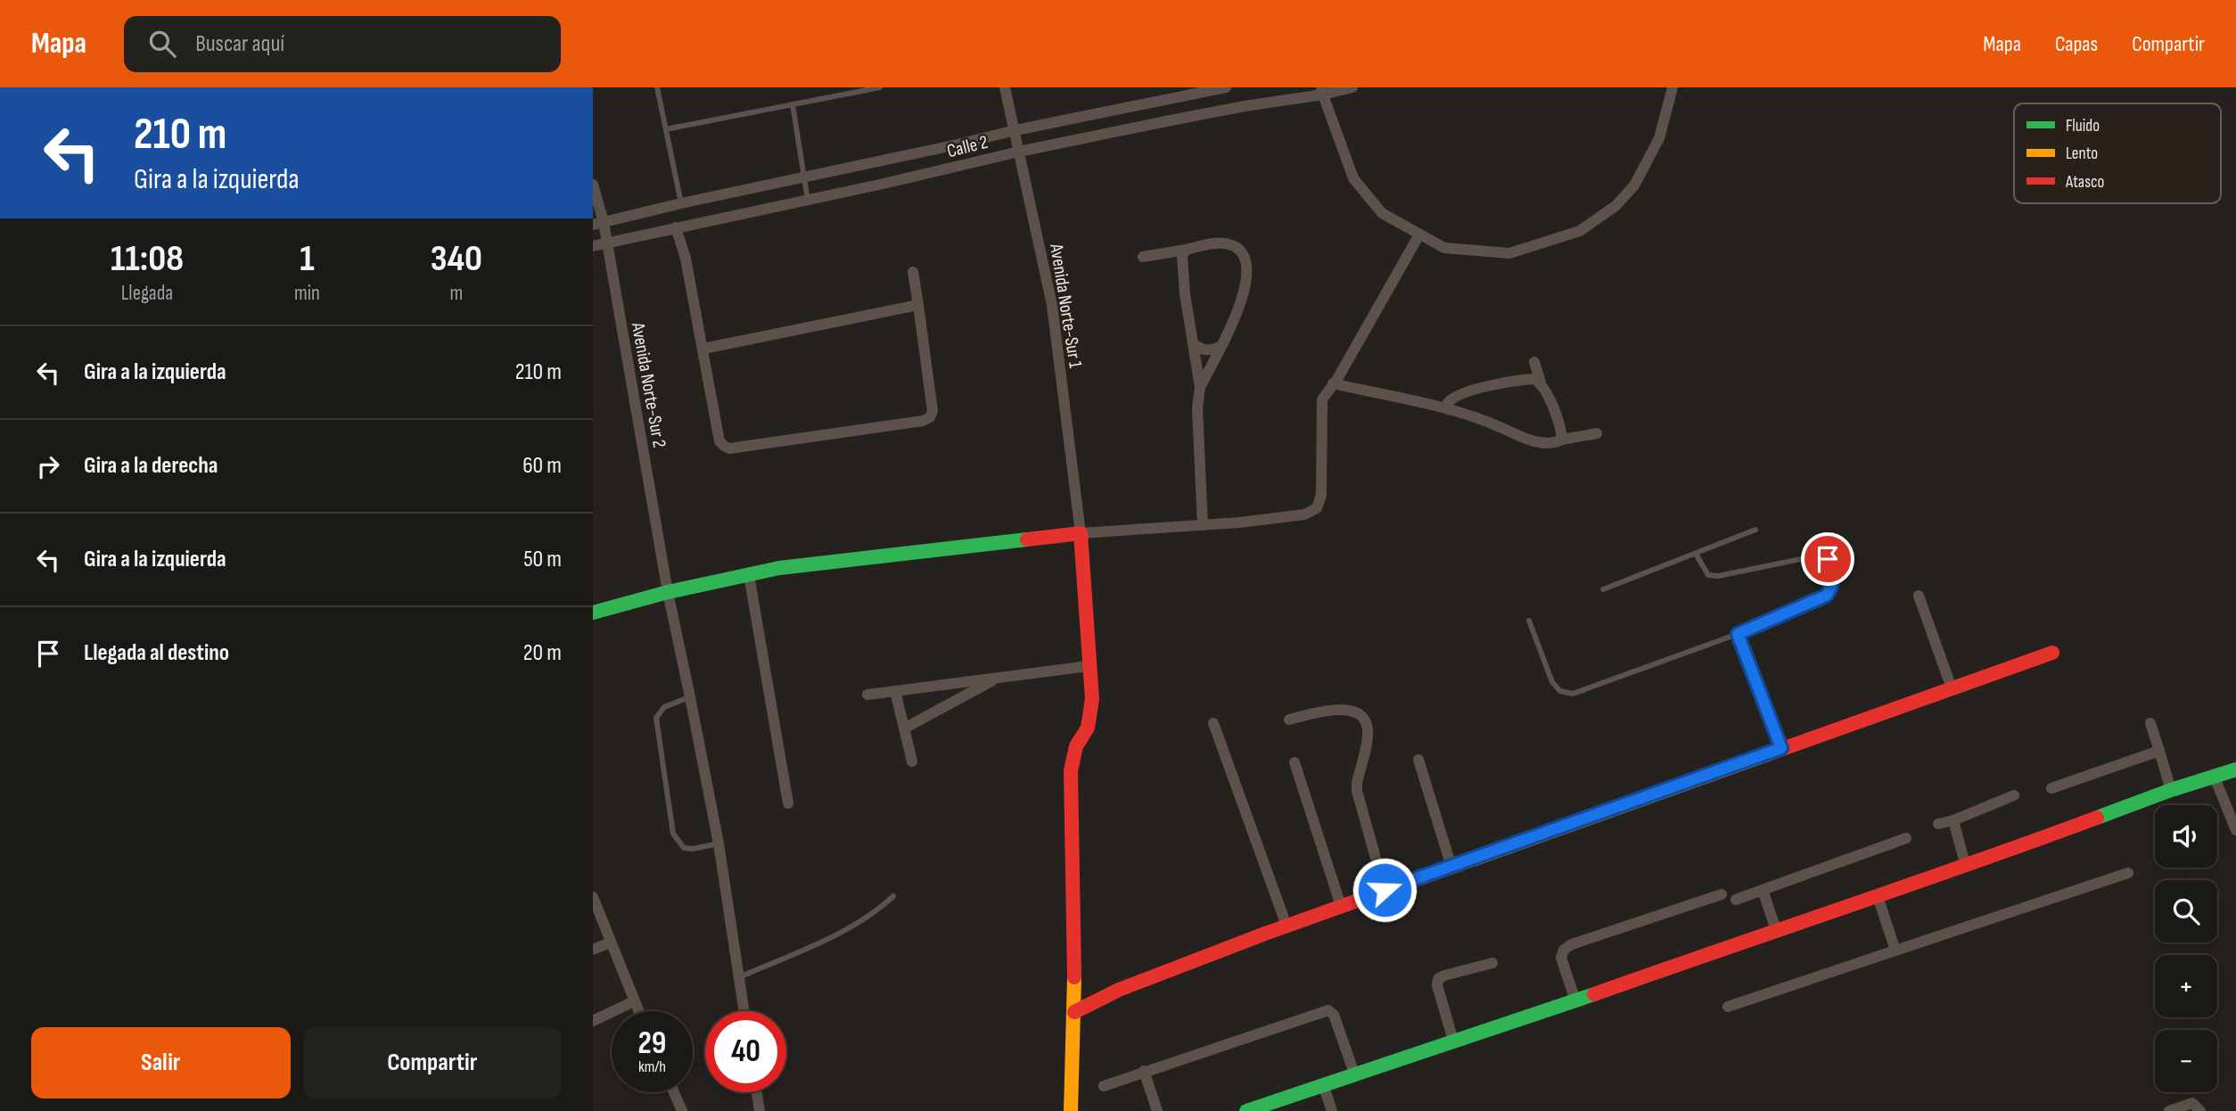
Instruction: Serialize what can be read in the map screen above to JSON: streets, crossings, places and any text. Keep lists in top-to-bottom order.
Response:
{
  "streets": {
    "street": ["Calle 2", "Avenida Norte-Sur 1", "Avenida Norte-Sur 2"]
  },
  "crossings": [
    ["Calle 2", "Avenida Norte-Sur 1"],
    ["Calle 2", "Avenida Norte-Sur 2"]
  ],
  "legend": ["Fluido", "Lento", "Atasco"],
  "page": {
    "header": "Mapa",
    "search": "Buscar aquí",
    "nav": ["Mapa", "Capas", "Compartir"],
    "turn": ["210 m", "Gira a la izquierda"],
    "eta": [
      "11:08",
      "Llegada",
      "1",
      "min",
      "340",
      "m"
    ],
    "list": [
      {
        "name": "Gira a la izquierda",
        "value": "210 m"
      },
      {
        "name": "Gira a la derecha",
        "value": "60 m"
      },
      {
        "name": "Gira a la izquierda",
        "value": "50 m"
      },
      {
        "name": "Llegada al destino",
        "value": "20 m"
      }
    ],
    "map_buttons": ["+", "−"],
    "speed": "29 km/h",
    "limit": "40",
    "buttons": ["Salir", "Compartir"]
  }
}
